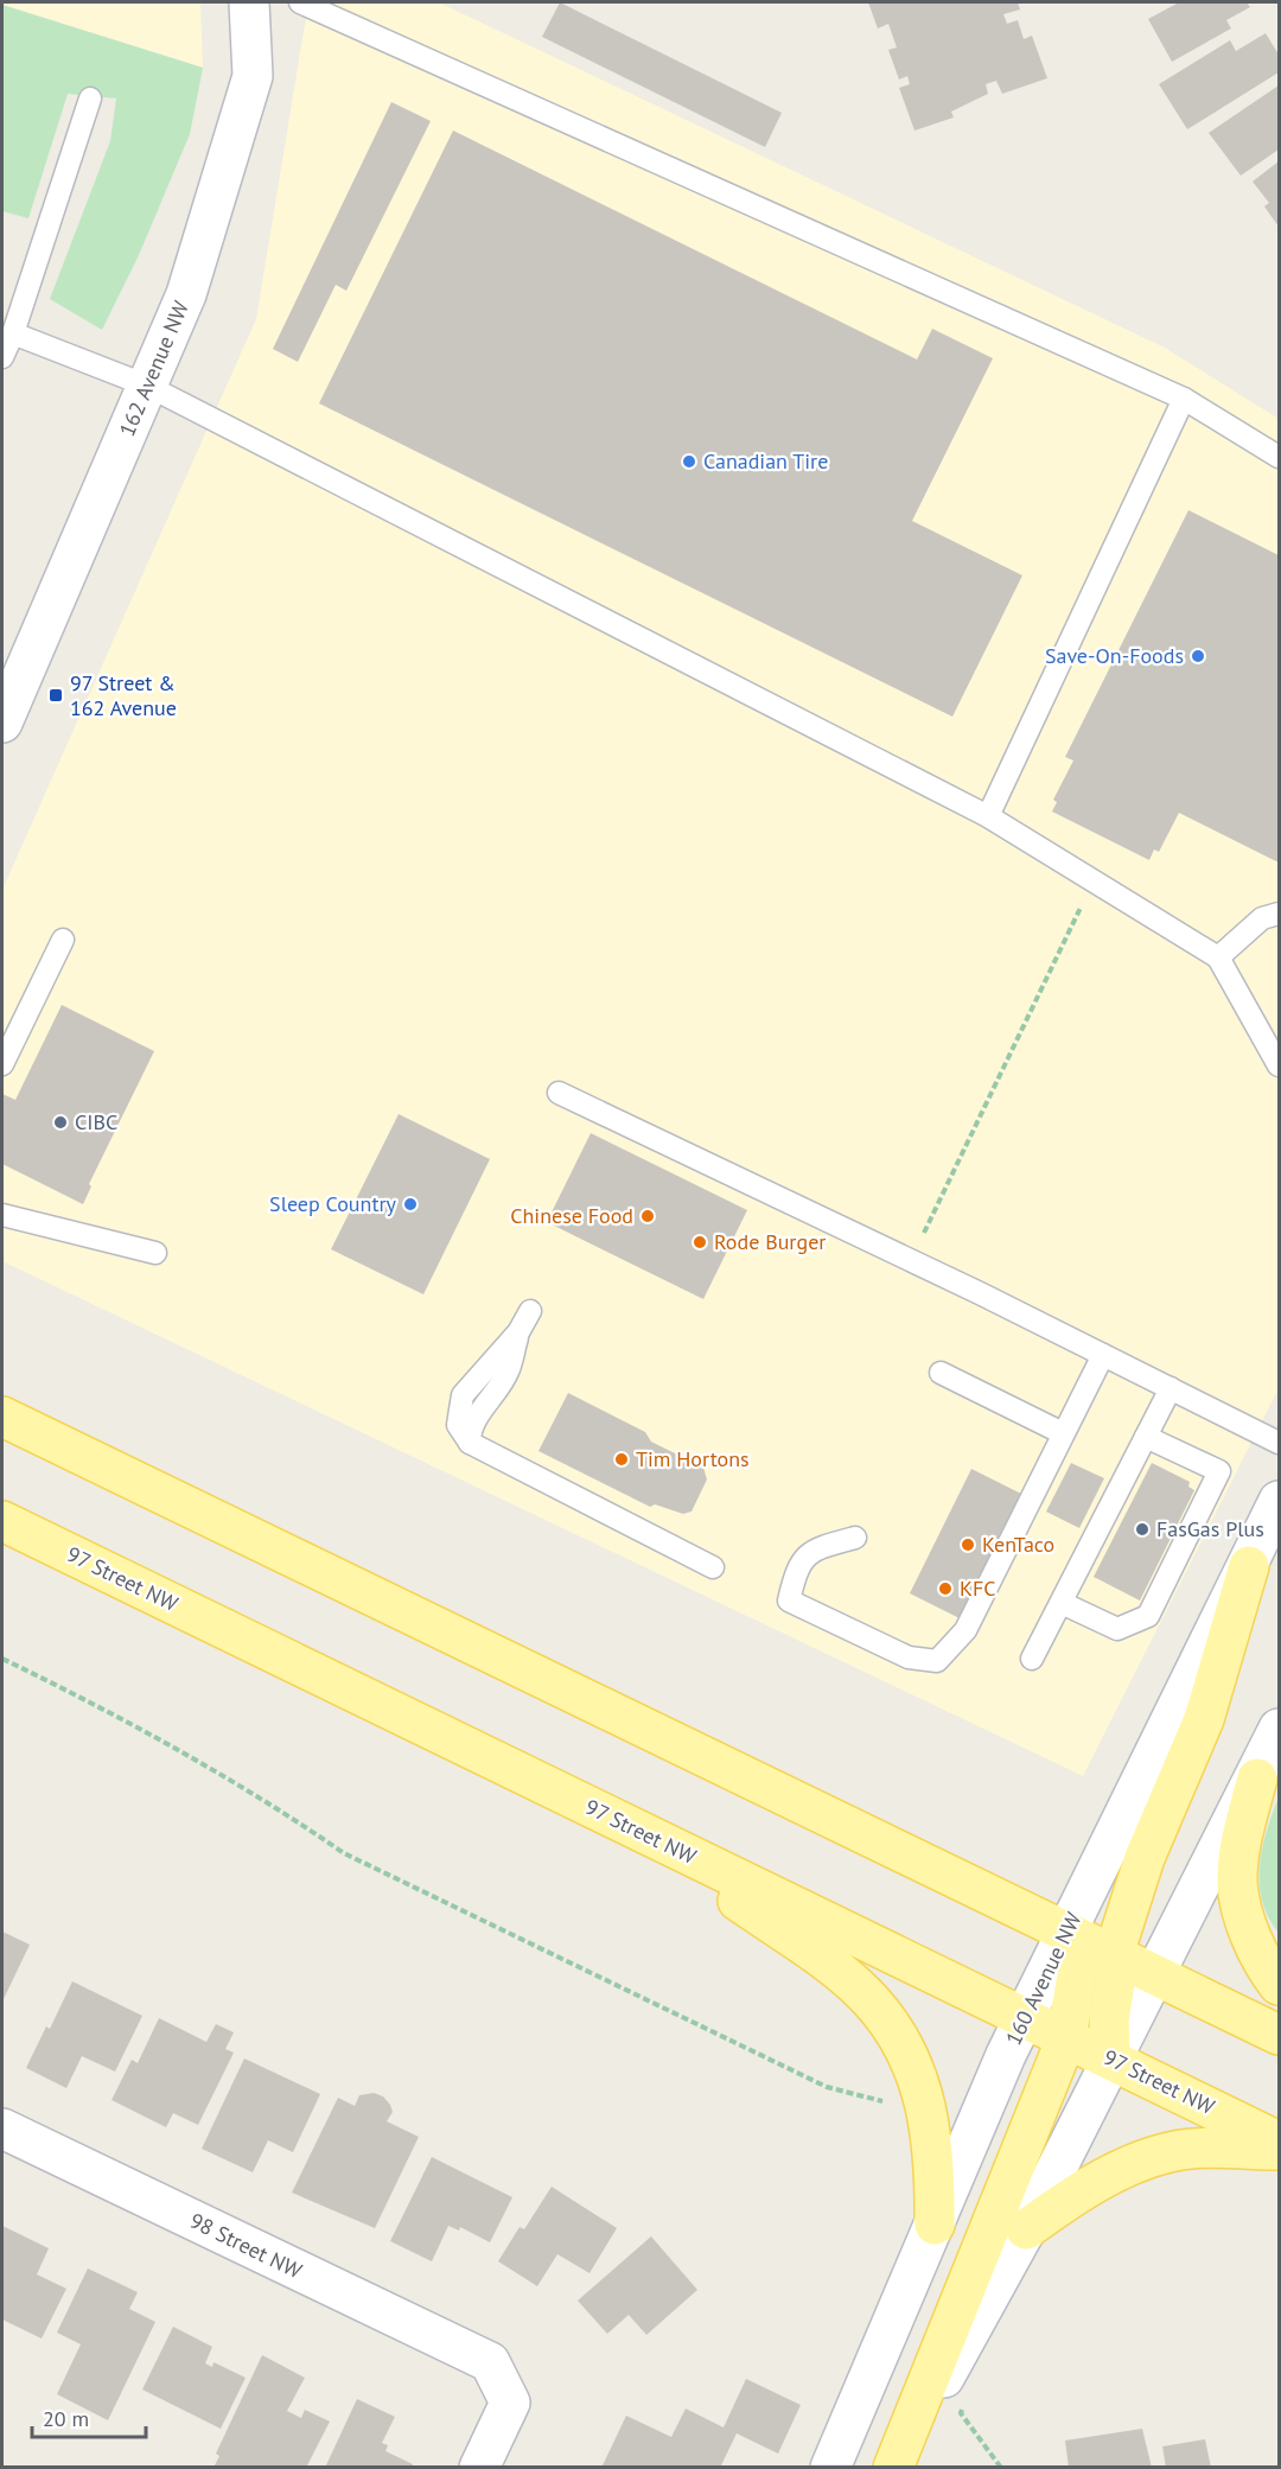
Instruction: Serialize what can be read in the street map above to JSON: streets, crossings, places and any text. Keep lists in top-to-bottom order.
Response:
{
  "streets": {
    "main road": ["97 Street NW"],
    "street": ["162 Avenue NW", "160 Avenue NW", "98 Street NW"]
  },
  "crossings": [
    ["97 Street NW", "160 Avenue NW"]
  ],
  "places": {
    "other": [
      "Canadian Tire",
      "Save-On-Foods",
      "CIBC",
      "Sleep Country",
      "Chinese Food",
      "Rode Burger",
      "Tim Hortons",
      "FasGas Plus",
      "KenTaco",
      "KFC"
    ],
    "transit": ["97 Street & 162 Avenue"]
  },
  "scale_bar": "20 m"
}
